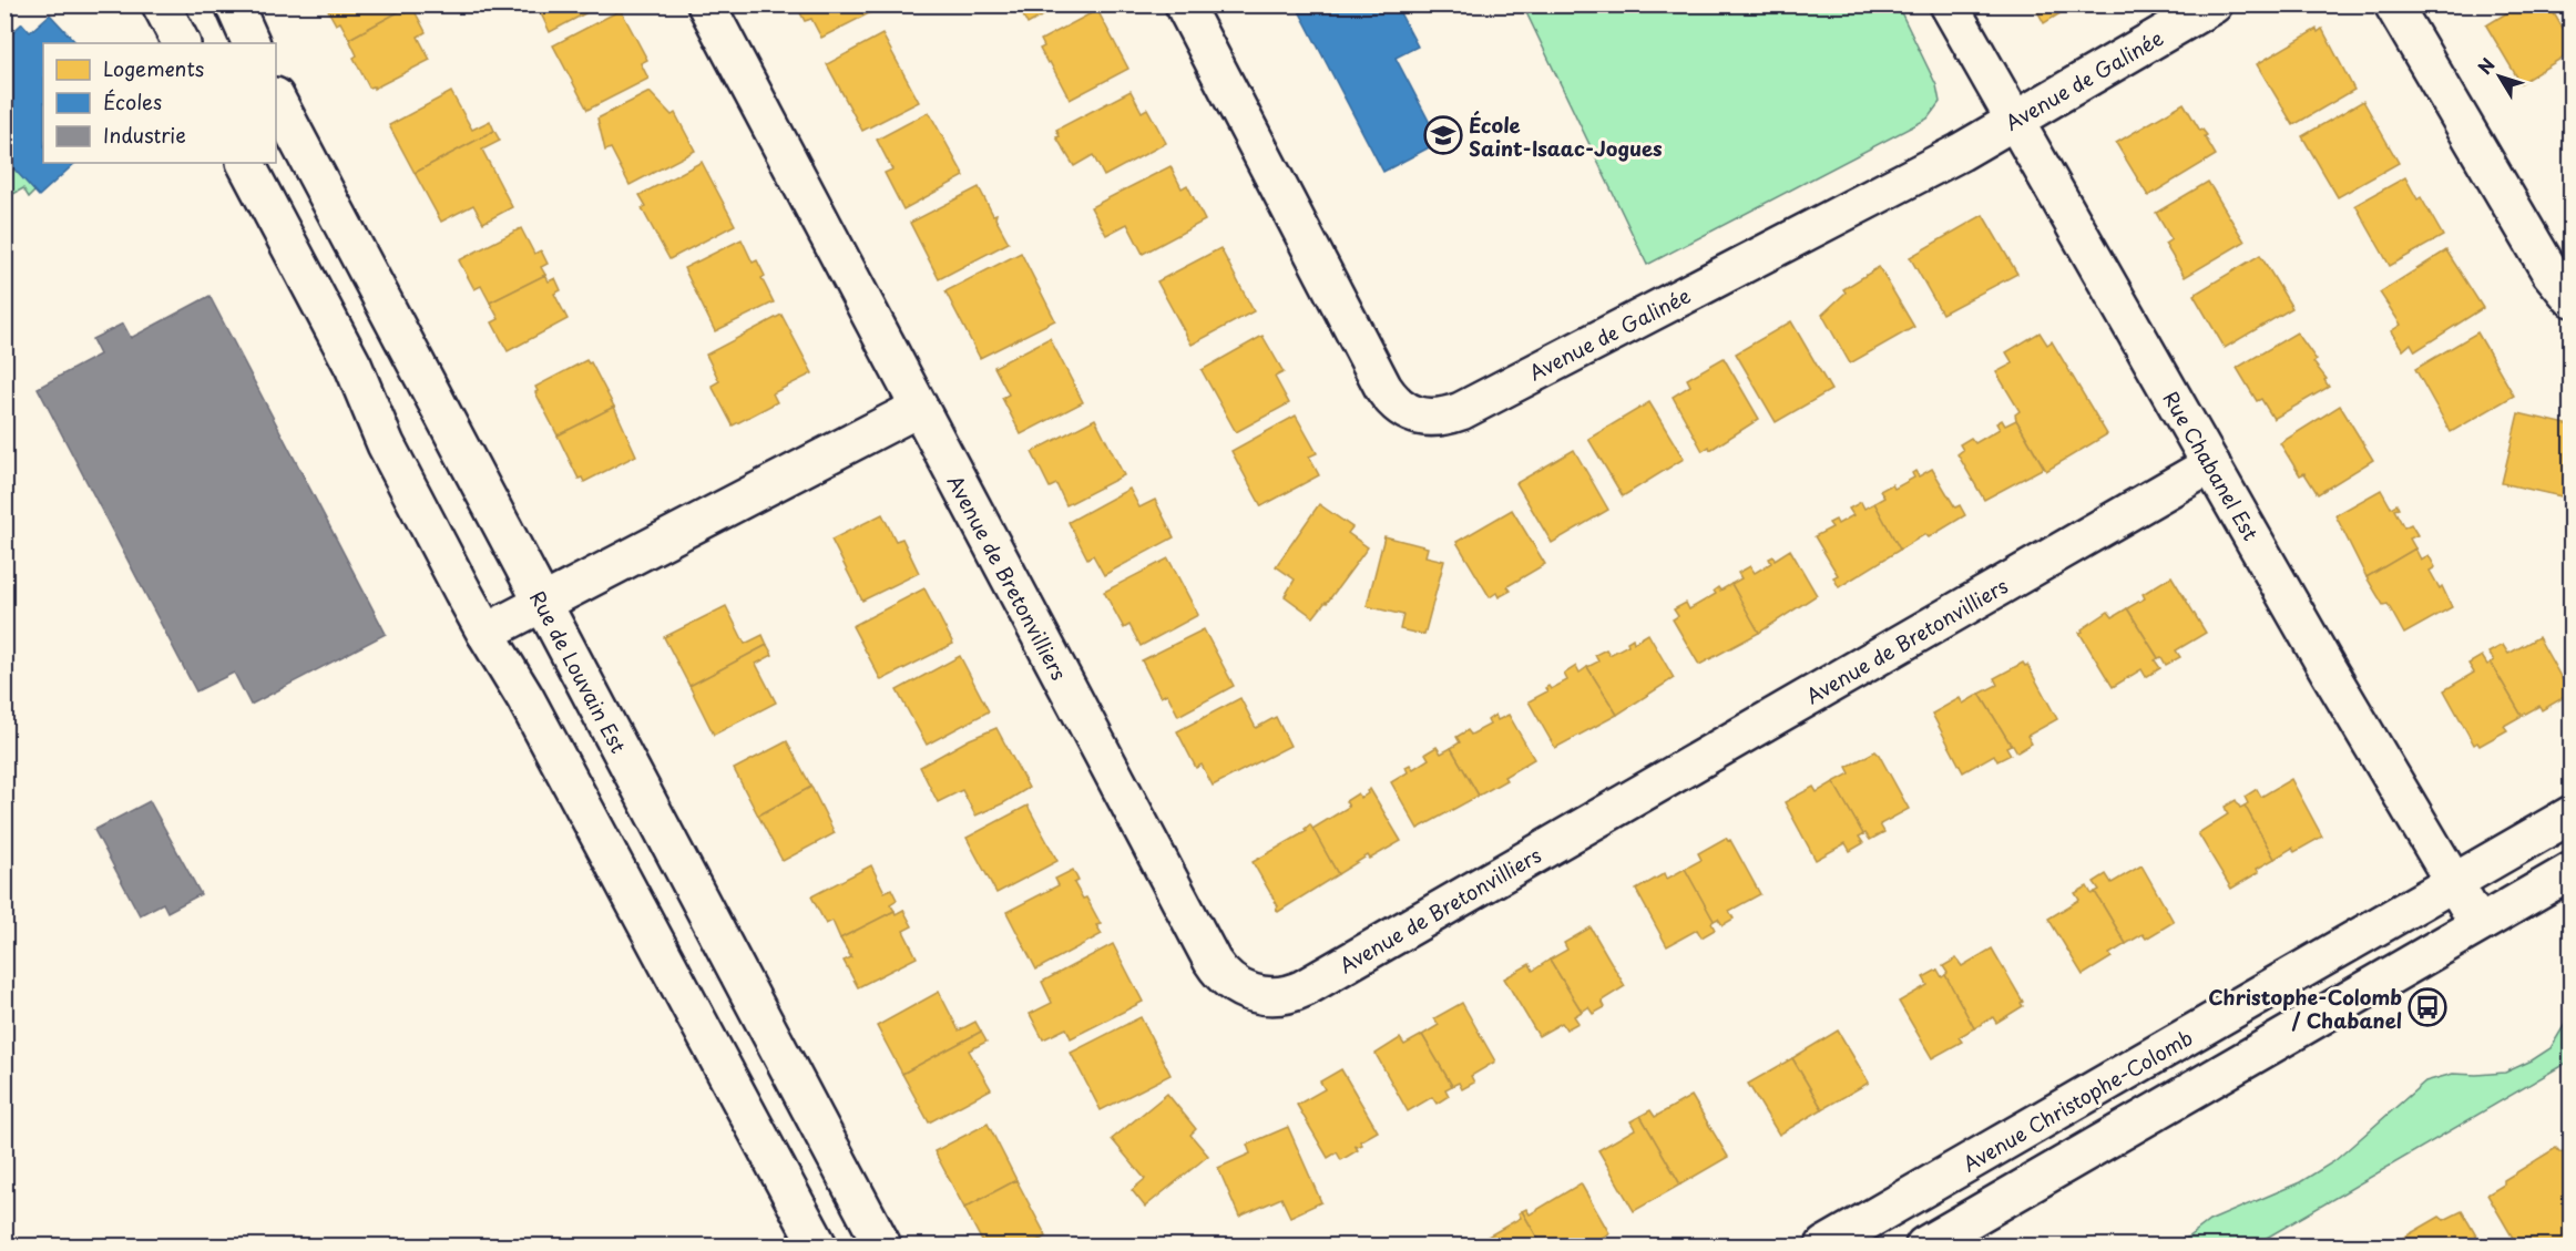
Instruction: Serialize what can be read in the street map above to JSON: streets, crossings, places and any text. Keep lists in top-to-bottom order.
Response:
{
  "streets": {
    "street": [
      "Avenue de Galinée",
      "Rue Chabanel Est",
      "Avenue de Bretonvilliers",
      "Rue de Louvain Est",
      "Avenue Christophe-Colomb"
    ]
  },
  "crossings": [
    ["Avenue de Galinée", "Rue Chabanel Est"],
    ["Rue Chabanel Est", "Avenue de Bretonvilliers"],
    ["Rue Chabanel Est", "Avenue Christophe-Colomb"]
  ],
  "places": {
    "school or university": ["École Saint-Isaac-Jogues"],
    "bus stop": ["Christophe-Colomb / Chabanel"]
  },
  "legend": ["Logements", "Écoles", "Industrie"],
  "north": "top left"
}
